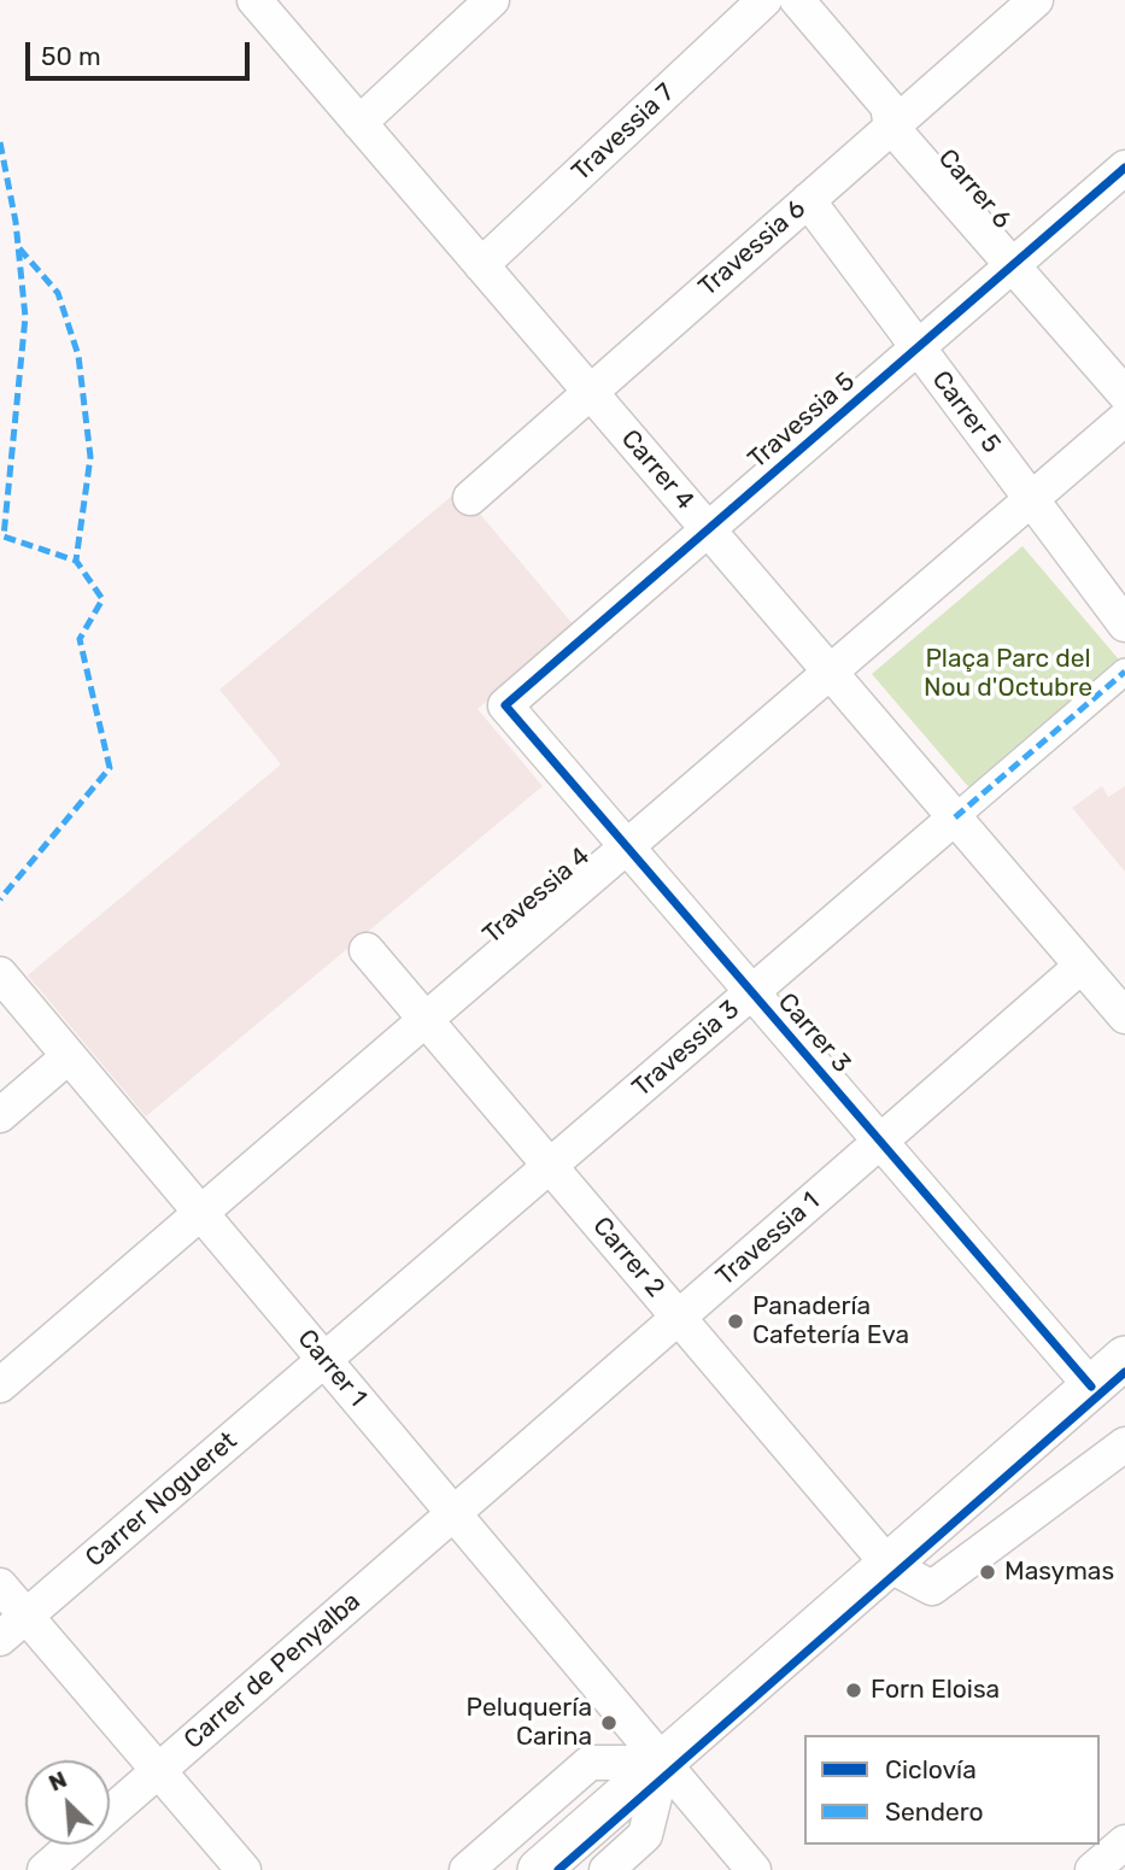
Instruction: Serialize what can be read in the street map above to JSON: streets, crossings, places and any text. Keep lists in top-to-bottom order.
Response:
{
  "streets": {
    "street": [
      "Travessia 7",
      "Carrer 6",
      "Travessia 6",
      "Carrer 5",
      "Travessia 5",
      "Carrer 4",
      "Travessia 4",
      "Carrer 3",
      "Travessia 3",
      "Travessia 1",
      "Carrer 2",
      "Carrer 1",
      "Carrer Nogueret",
      "Carrer de Penyalba"
    ]
  },
  "crossings": [
    ["Travessia 7", "Carrer 4"],
    ["Carrer 6", "Travessia 6"],
    ["Carrer 6", "Travessia 5"],
    ["Travessia 6", "Carrer 5"],
    ["Travessia 6", "Carrer 4"],
    ["Carrer 5", "Travessia 5"],
    ["Carrer 5", "Travessia 4"],
    ["Travessia 5", "Carrer 4"],
    ["Travessia 5", "Carrer 3"],
    ["Carrer 4", "Travessia 4"],
    ["Carrer 4", "Travessia 3"],
    ["Carrer 4", "Travessia 1"],
    ["Travessia 4", "Carrer 3"],
    ["Travessia 4", "Carrer 2"],
    ["Travessia 4", "Carrer 1"],
    ["Carrer 3", "Travessia 3"],
    ["Carrer 3", "Travessia 1"],
    ["Travessia 3", "Carrer 2"],
    ["Travessia 3", "Carrer 1"],
    ["Travessia 3", "Carrer Nogueret"],
    ["Travessia 1", "Carrer 2"],
    ["Travessia 1", "Carrer 1"],
    ["Travessia 1", "Carrer de Penyalba"],
    ["Carrer 1", "Carrer Nogueret"],
    ["Carrer 1", "Carrer de Penyalba"]
  ],
  "parks": ["Plaça Parc del Nou d'Octubre"],
  "places": [
    "Panadería Cafetería Eva",
    "Masymas",
    "Forn Eloisa",
    "Peluquería Carina"
  ],
  "legend": ["Ciclovía", "Sendero"],
  "scale_bar": "50 m",
  "north": "top left"
}
